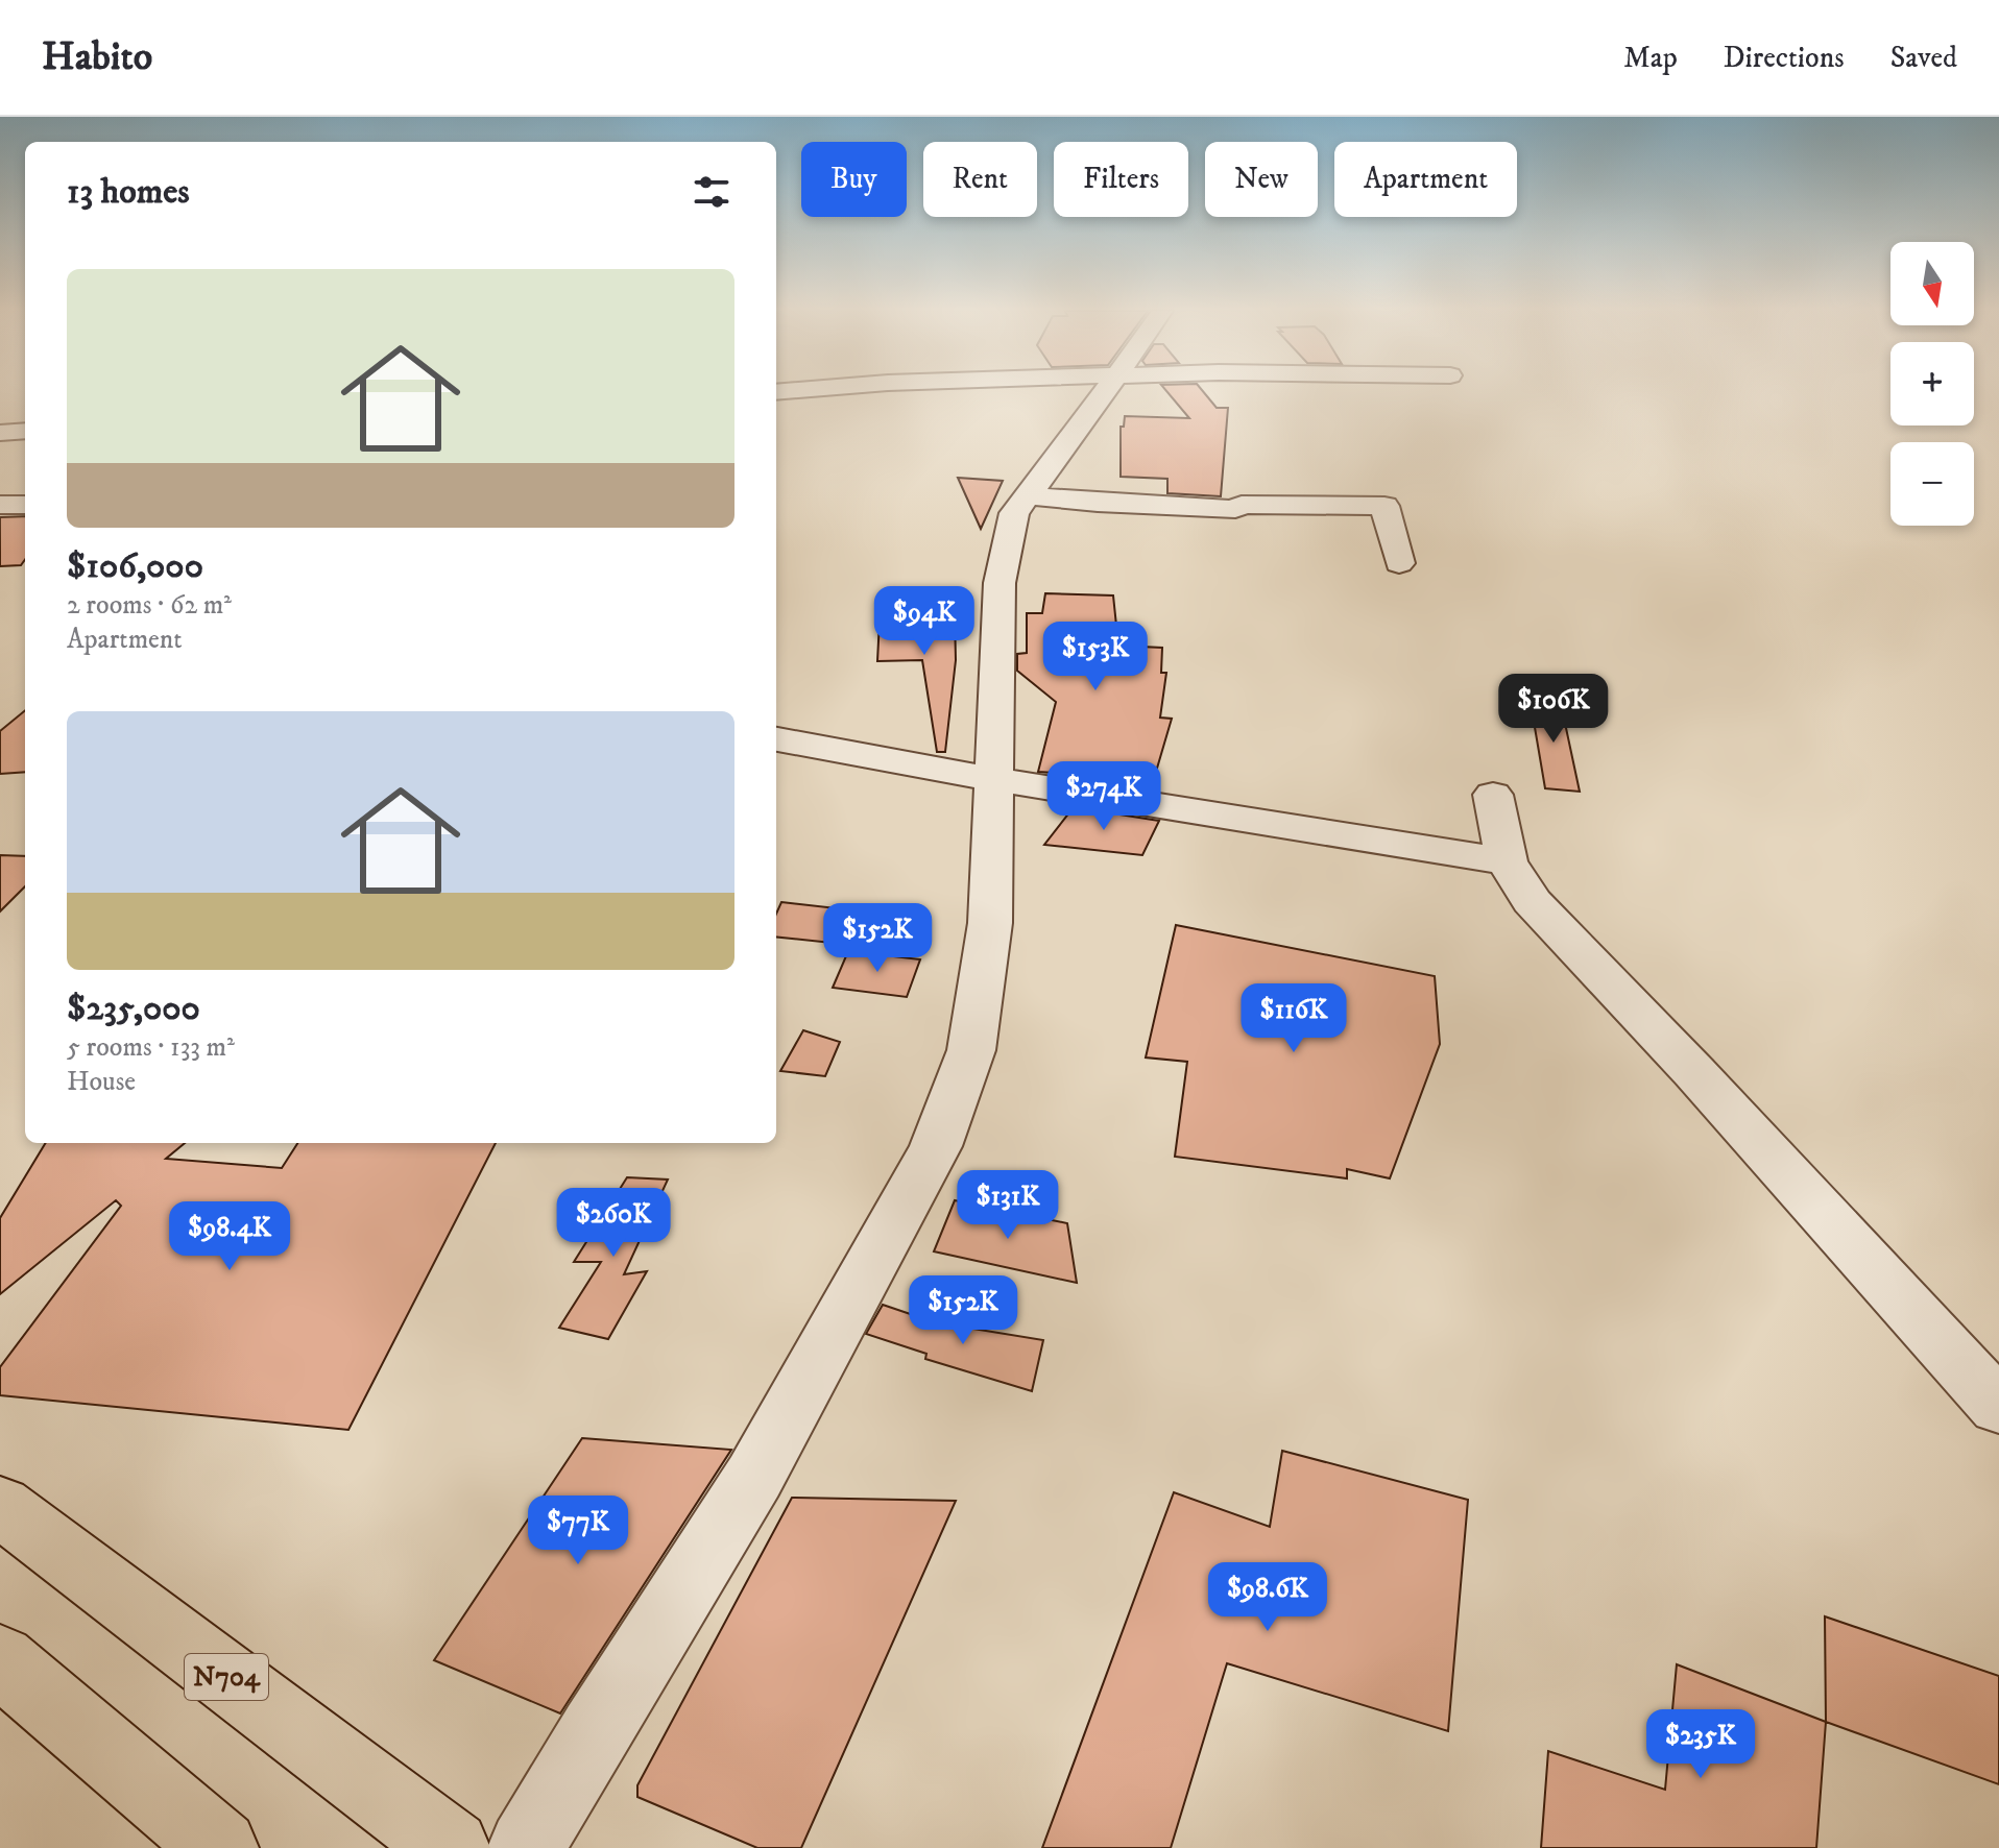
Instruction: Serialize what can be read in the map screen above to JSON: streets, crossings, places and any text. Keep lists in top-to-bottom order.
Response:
{
  "streets": {
    "highway": ["N704"]
  },
  "north": "bottom",
  "page": {
    "header": "Habito",
    "nav": ["Map", "Directions", "Saved"],
    "chip": [
      "Buy",
      "Rent",
      "Filters",
      "New",
      "Apartment"
    ],
    "heading": "13 homes",
    "map_buttons": ["+", "−"],
    "list": [
      {
        "name": "$106,000",
        "note": "2 rooms · 62 m² · Apartment"
      },
      {
        "name": "$235,000",
        "note": "5 rooms · 133 m² · House"
      }
    ],
    "price": [
      "$94K",
      "$153K",
      "$106K",
      "$274K",
      "$152K",
      "$116K",
      "$131K",
      "$260K",
      "$98.4K",
      "$152K",
      "$77K",
      "$98.6K",
      "$235K"
    ]
  }
}
